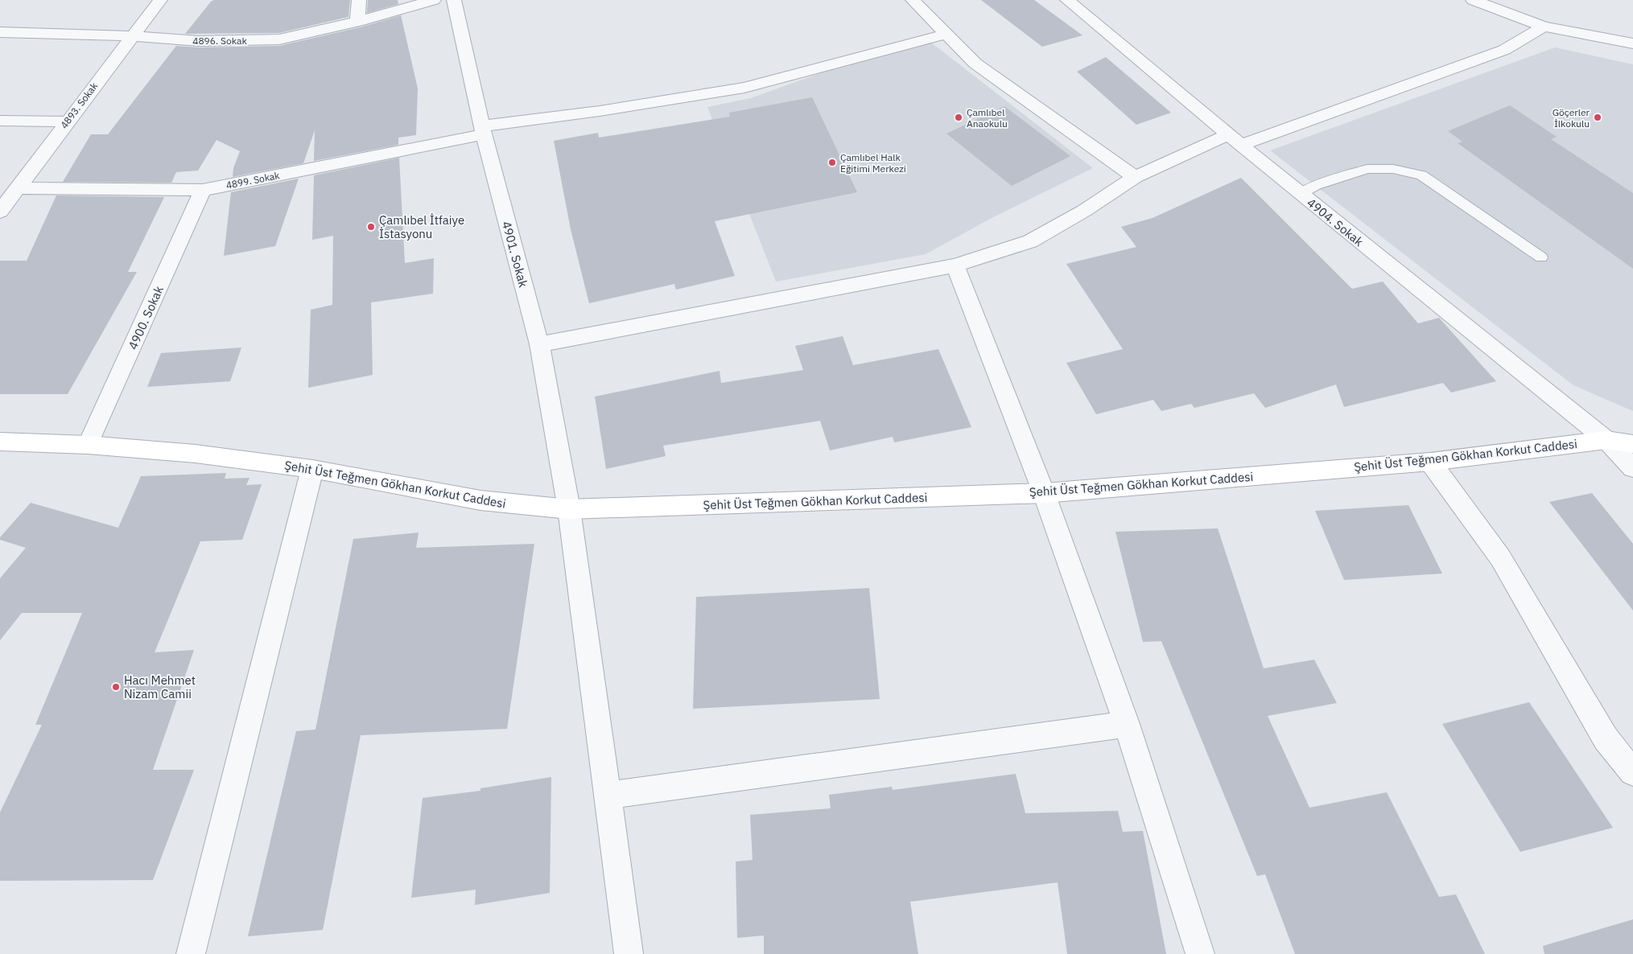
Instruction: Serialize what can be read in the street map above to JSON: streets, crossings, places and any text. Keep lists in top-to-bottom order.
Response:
{
  "streets": {
    "street": [
      "4896. Sokak",
      "4893. Sokak",
      "4899. Sokak",
      "4904. Sokak",
      "4901. Sokak",
      "4900. Sokak",
      "Şehit Üst Teğmen Gökhan Korkut Caddesi"
    ]
  },
  "crossings": [
    ["4896. Sokak", "4893. Sokak"],
    ["4893. Sokak", "4899. Sokak"],
    ["4899. Sokak", "4901. Sokak"],
    ["4899. Sokak", "4900. Sokak"],
    ["4904. Sokak", "Şehit Üst Teğmen Gökhan Korkut Caddesi"],
    ["4901. Sokak", "Şehit Üst Teğmen Gökhan Korkut Caddesi"],
    ["4900. Sokak", "Şehit Üst Teğmen Gökhan Korkut Caddesi"]
  ],
  "places": [
    "Çamlıbel Anaokulu",
    "Göçerler İlkokulu",
    "Çamlıbel Halk Eğitimi Merkezi",
    "Çamlıbel İtfaiye İstasyonu",
    "Hacı Mehmet Nizam Camii"
  ]
}
